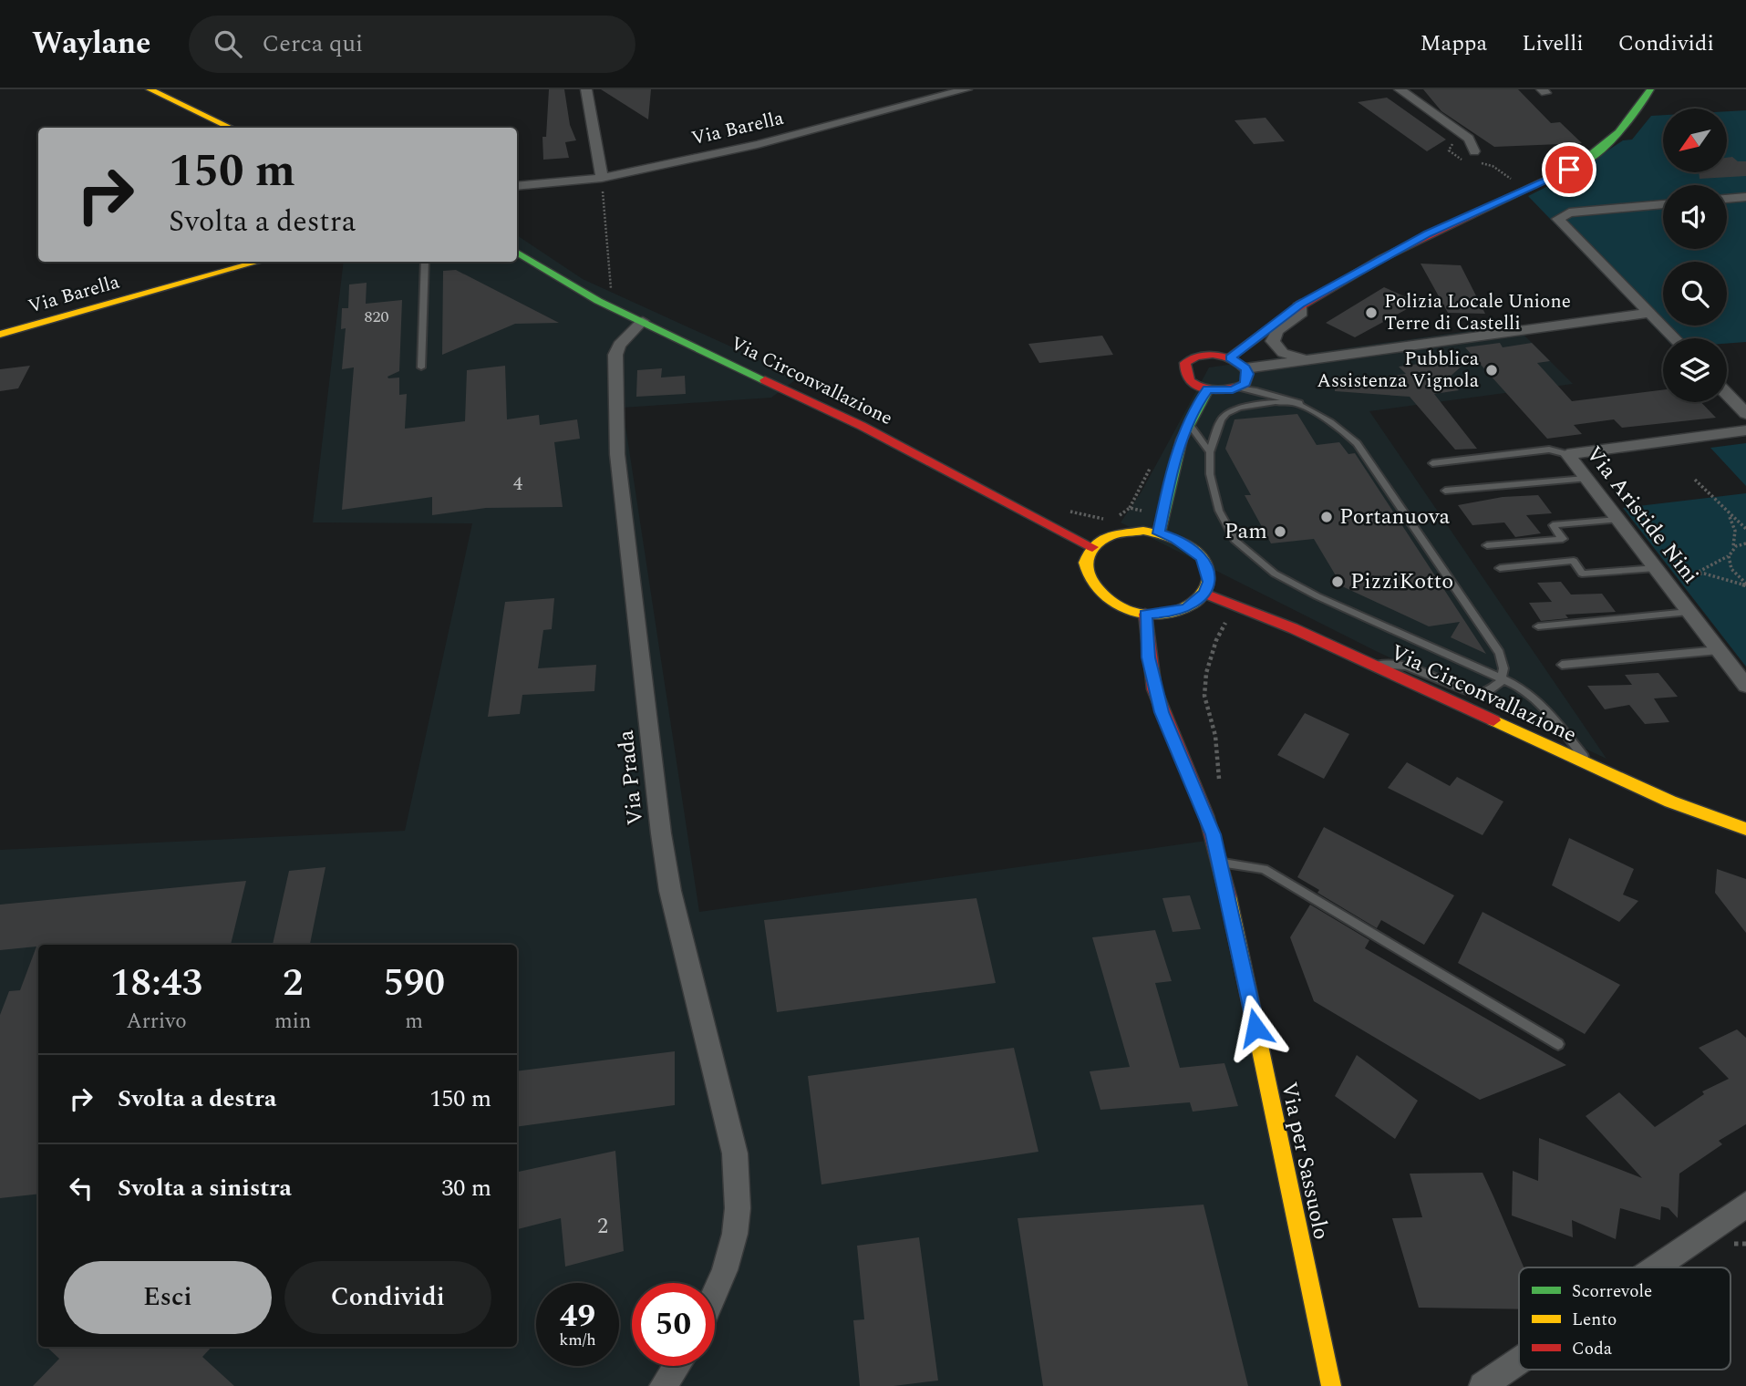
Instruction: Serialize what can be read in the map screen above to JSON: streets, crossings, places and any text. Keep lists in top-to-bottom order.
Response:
{
  "streets": {
    "main road": ["Via Barella", "Via Circonvallazione", "Via per Sassuolo"],
    "street": ["Via Aristide Nini", "Via Prada"]
  },
  "crossings": [
    ["Via Circonvallazione", "Via Prada"],
    ["Via Circonvallazione", "Via per Sassuolo"]
  ],
  "places": [
    "Polizia Locale Unione Terre di Castelli",
    "Pubblica Assistenza Vignola",
    "Portanuova",
    "Pam",
    "PizziKotto"
  ],
  "house_numbers": ["820", "4", "2"],
  "legend": ["Scorrevole", "Lento", "Coda"],
  "north": "bottom left",
  "page": {
    "header": "Waylane",
    "search": "Cerca qui",
    "nav": ["Mappa", "Livelli", "Condividi"],
    "turn": ["150 m", "Svolta a destra"],
    "eta": [
      "18:43",
      "Arrivo",
      "2",
      "min",
      "590",
      "m"
    ],
    "list": [
      {
        "name": "Svolta a destra",
        "value": "150 m"
      },
      {
        "name": "Svolta a sinistra",
        "value": "30 m"
      }
    ],
    "buttons": ["Esci", "Condividi"],
    "speed": "49 km/h",
    "limit": "50"
  }
}
